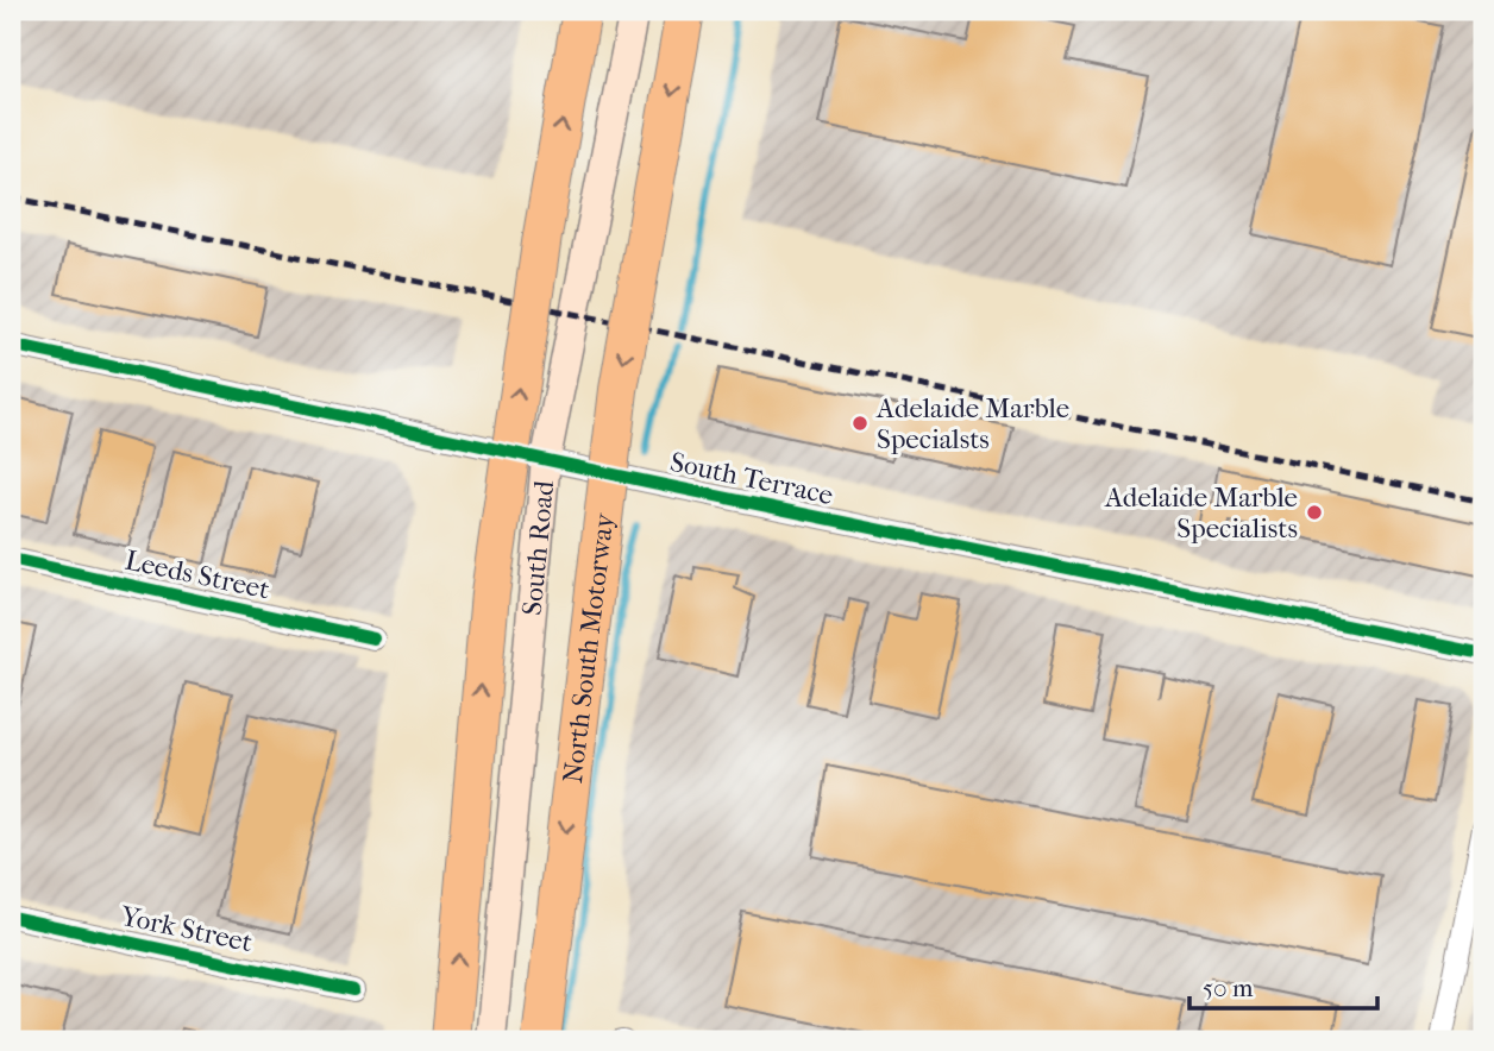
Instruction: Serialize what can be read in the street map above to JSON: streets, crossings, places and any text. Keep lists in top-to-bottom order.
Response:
{
  "streets": {
    "highway": ["North South Motorway"],
    "main road": ["South Road"],
    "street": ["South Terrace", "Leeds Street", "York Street"]
  },
  "crossings": [
    ["South Terrace", "South Road"]
  ],
  "places": ["Adelaide Marble Specialsts", "Adelaide Marble Specialists"],
  "scale_bar": "50 m"
}
